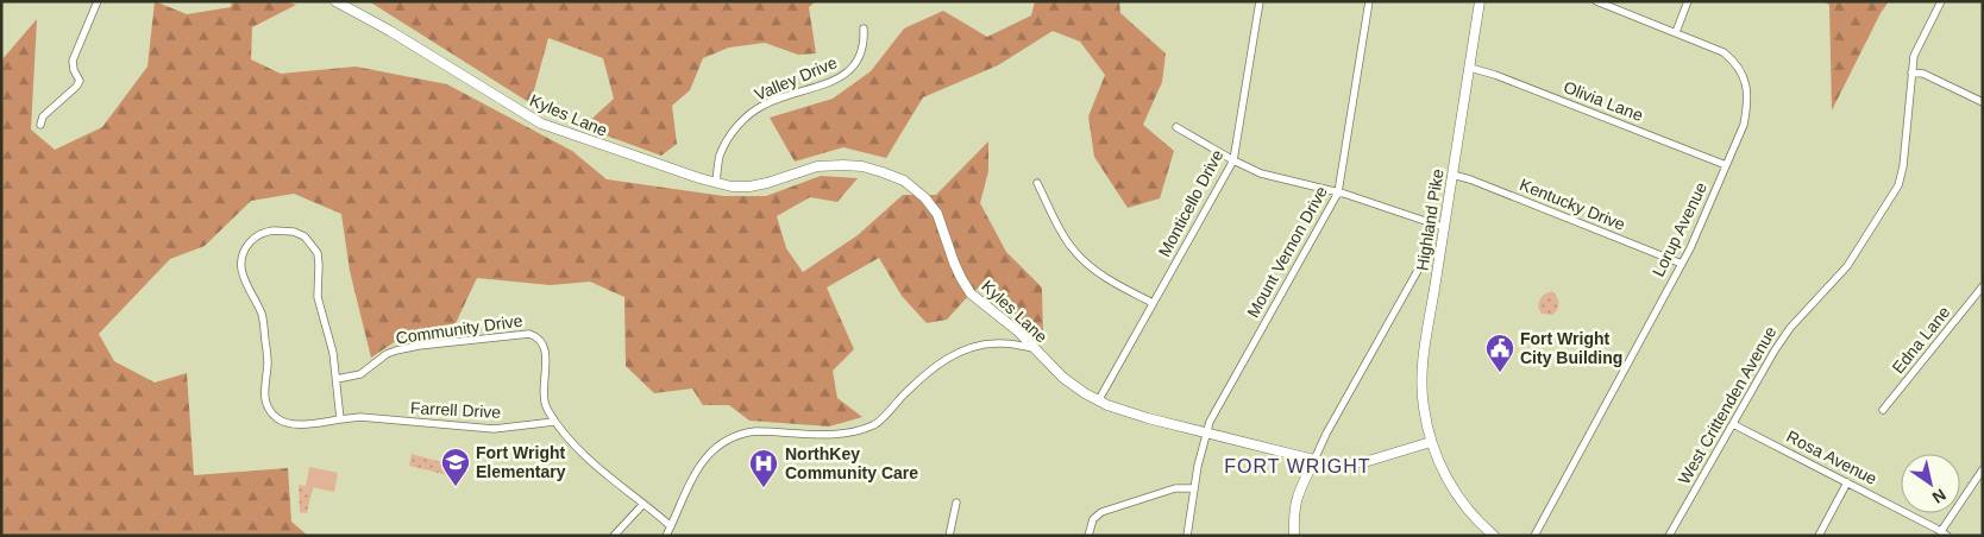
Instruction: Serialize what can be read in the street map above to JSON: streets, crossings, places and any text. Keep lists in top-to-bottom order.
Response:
{
  "streets": {
    "main road": ["Kyles Lane", "Highland Pike"],
    "street": [
      "Valley Drive",
      "Olivia Lane",
      "Monticello Drive",
      "Kentucky Drive",
      "Lorup Avenue",
      "Mount Vernon Drive",
      "Community Drive",
      "Edna Lane",
      "West Crittenden Avenue",
      "Farrell Drive",
      "Rosa Avenue"
    ]
  },
  "crossings": [
    ["Valley Drive", "Kyles Lane"],
    ["Olivia Lane", "Highland Pike"],
    ["Olivia Lane", "Lorup Avenue"],
    ["Kyles Lane", "Monticello Drive"],
    ["Kyles Lane", "Highland Pike"],
    ["Kyles Lane", "Mount Vernon Drive"],
    ["Kentucky Drive", "Highland Pike"],
    ["Kentucky Drive", "Lorup Avenue"],
    ["Community Drive", "Farrell Drive"],
    ["West Crittenden Avenue", "Rosa Avenue"]
  ],
  "districts": ["FORT WRIGHT"],
  "places": {
    "public building": ["Fort Wright City Building"],
    "school or university": ["Fort Wright Elementary"],
    "hospital": ["NorthKey Community Care"]
  },
  "north": "bottom right"
}
